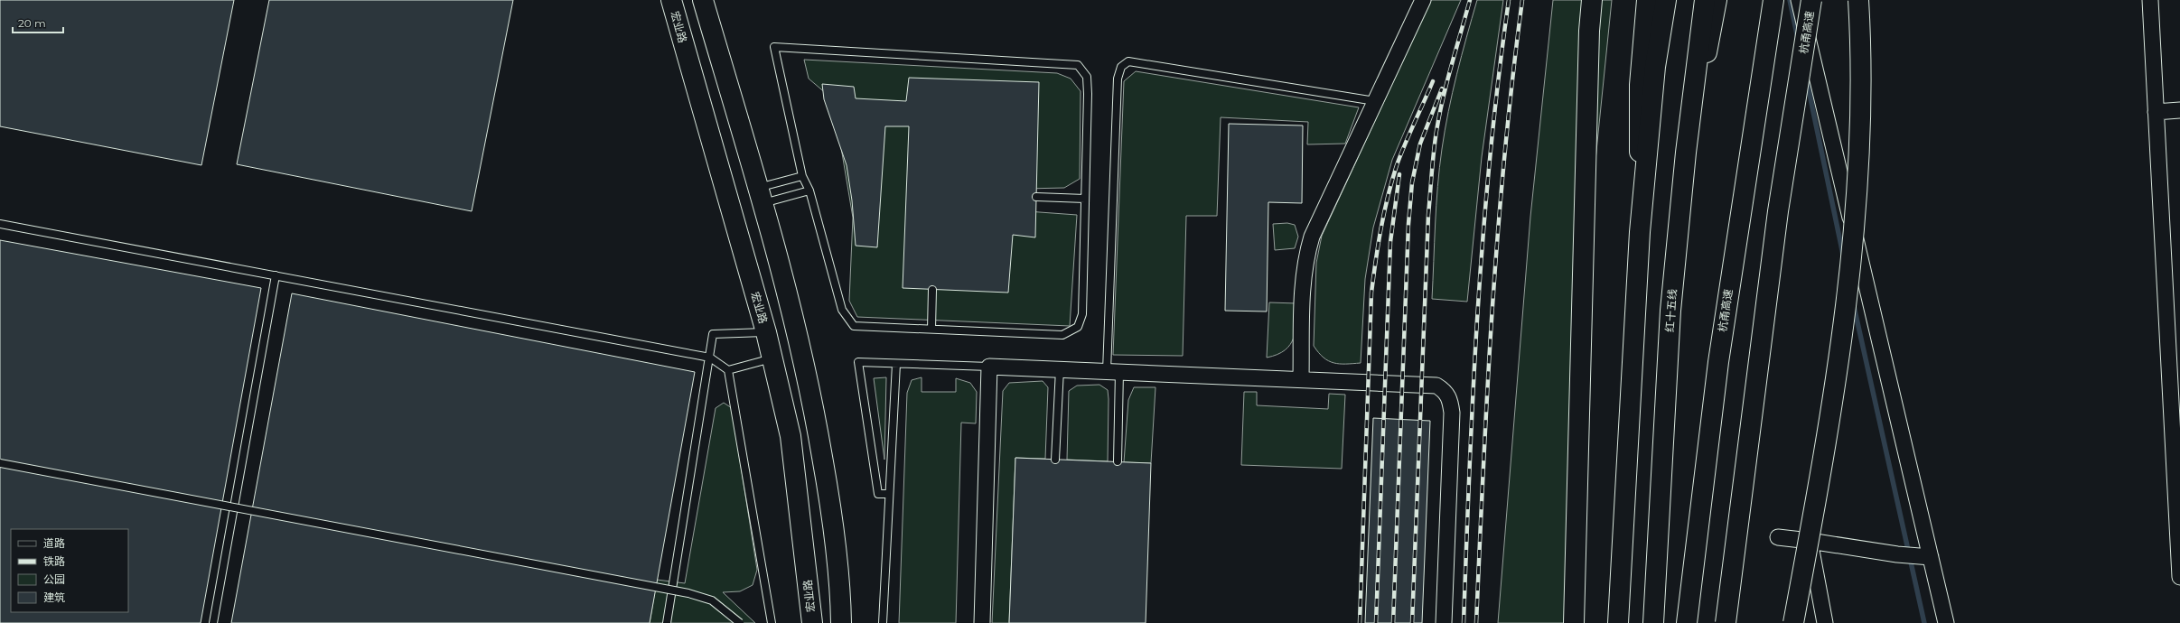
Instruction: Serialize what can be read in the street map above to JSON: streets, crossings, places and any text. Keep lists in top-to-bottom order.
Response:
{
  "streets": {
    "main road": ["宏业路", "杭甬高速", "红十五线"]
  },
  "legend": [
    "道路",
    "铁路",
    "公园",
    "建筑"
  ],
  "scale_bar": "20 m"
}
